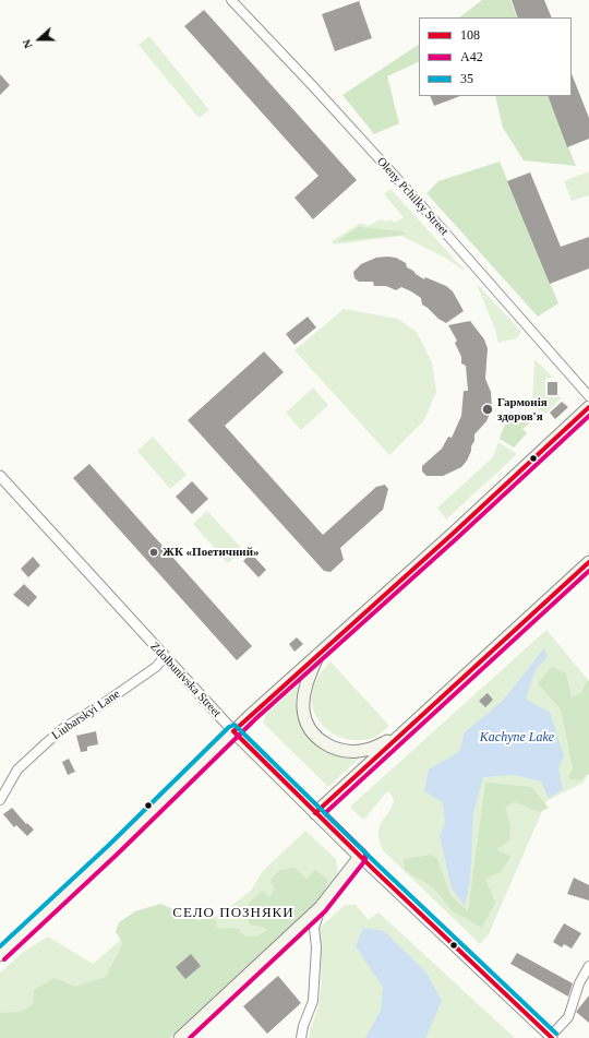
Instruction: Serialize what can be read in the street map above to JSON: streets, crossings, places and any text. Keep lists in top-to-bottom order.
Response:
{
  "streets": {
    "main road": ["Zdolbunivska Street"],
    "street": ["Oleny Pchilky Street", "Liubarskyi Lane"]
  },
  "crossings": [
    ["Zdolbunivska Street", "Liubarskyi Lane"]
  ],
  "districts": ["СЕЛО ПОЗНЯКИ"],
  "water": ["Kachyne Lake"],
  "places": ["Гармонія здоров'я", "ЖК «Поетичний»"],
  "lines": ["transit line 108", "transit line А42", "transit line 35"],
  "legend": ["108", "А42", "35"],
  "north": "left"
}
